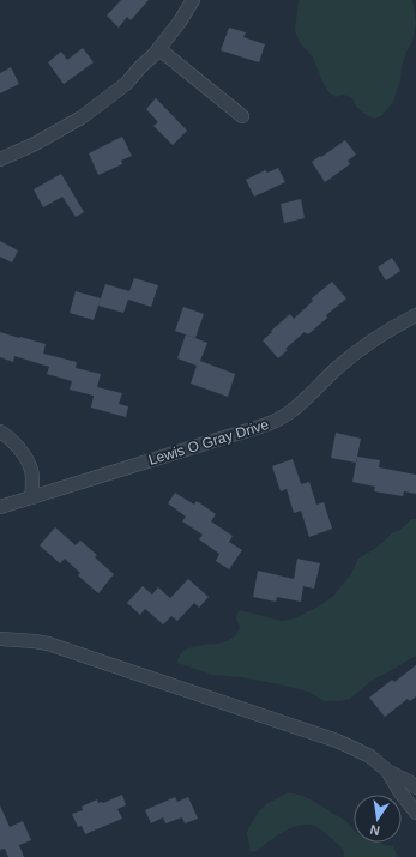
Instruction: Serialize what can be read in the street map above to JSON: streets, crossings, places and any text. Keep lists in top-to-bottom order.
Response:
{
  "streets": {
    "street": ["Lewis O Gray Drive"]
  },
  "north": "bottom"
}
